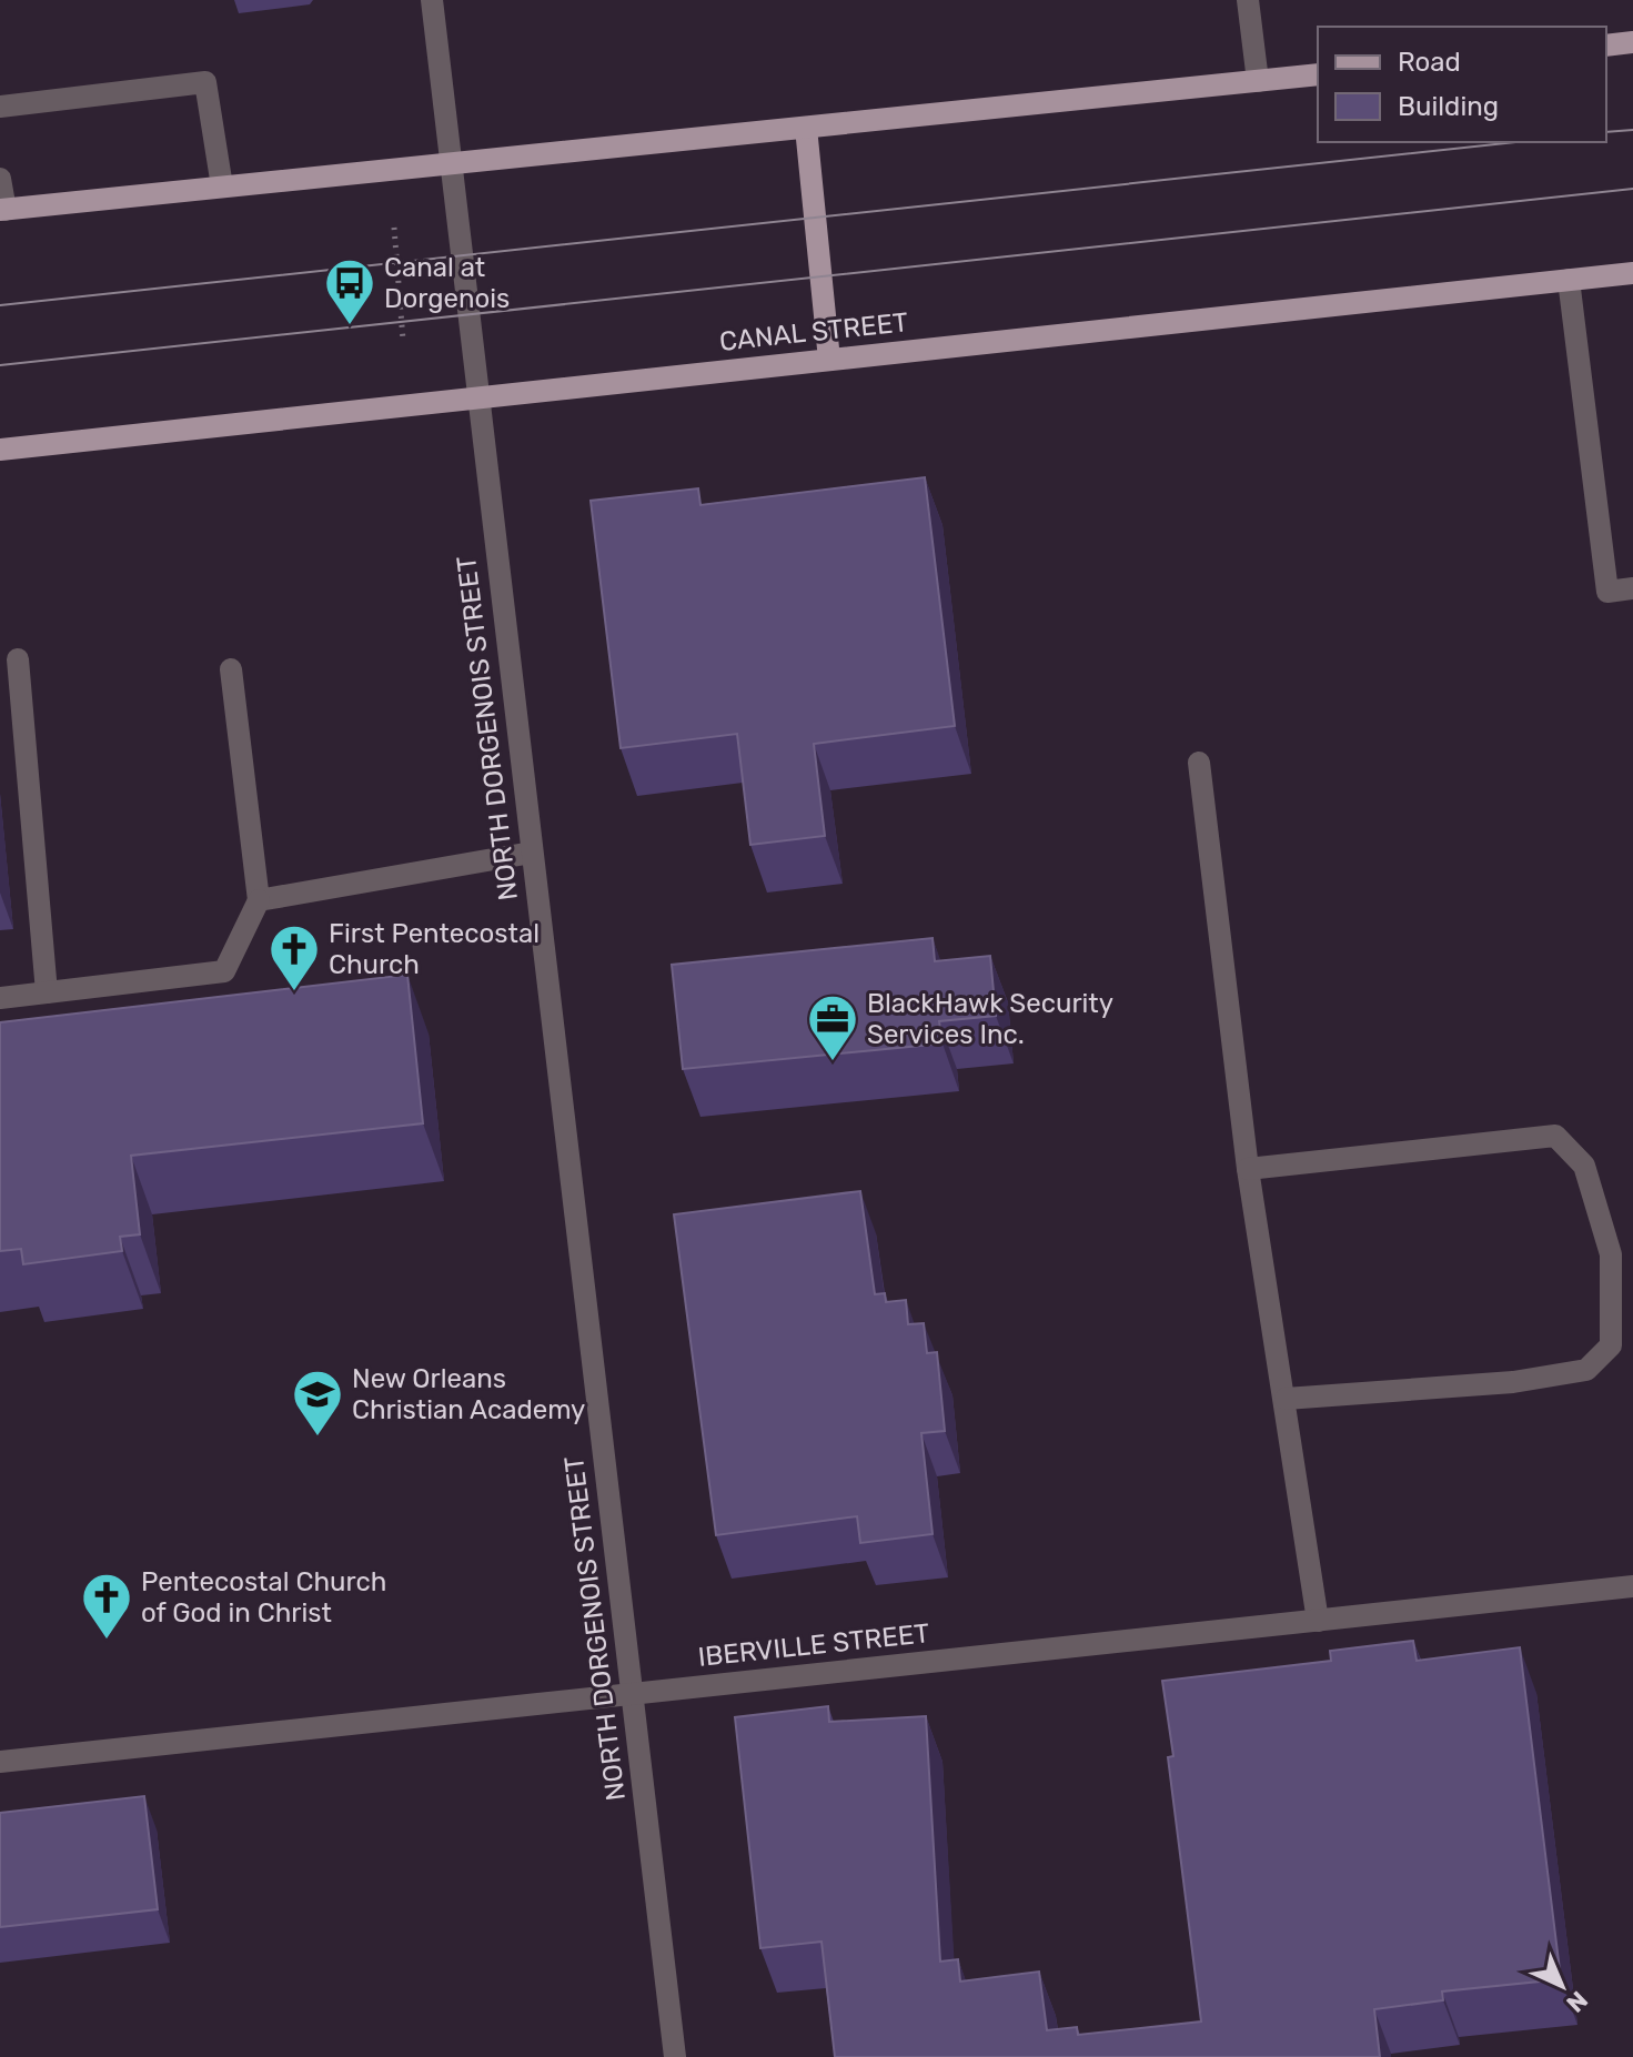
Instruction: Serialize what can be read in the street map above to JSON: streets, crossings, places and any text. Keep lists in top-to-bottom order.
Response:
{
  "streets": {
    "main road": ["CANAL STREET"],
    "street": ["NORTH DORGENOIS STREET", "IBERVILLE STREET"]
  },
  "crossings": [
    ["CANAL STREET", "NORTH DORGENOIS STREET"],
    ["NORTH DORGENOIS STREET", "IBERVILLE STREET"]
  ],
  "places": {
    "bus stop": ["Canal at Dorgenois"],
    "church": ["First Pentecostal Church", "Pentecostal Church of God in Christ"],
    "office": ["BlackHawk Security Services Inc."],
    "school or university": ["New Orleans Christian Academy"]
  },
  "legend": ["Road", "Building"],
  "north": "bottom right"
}
